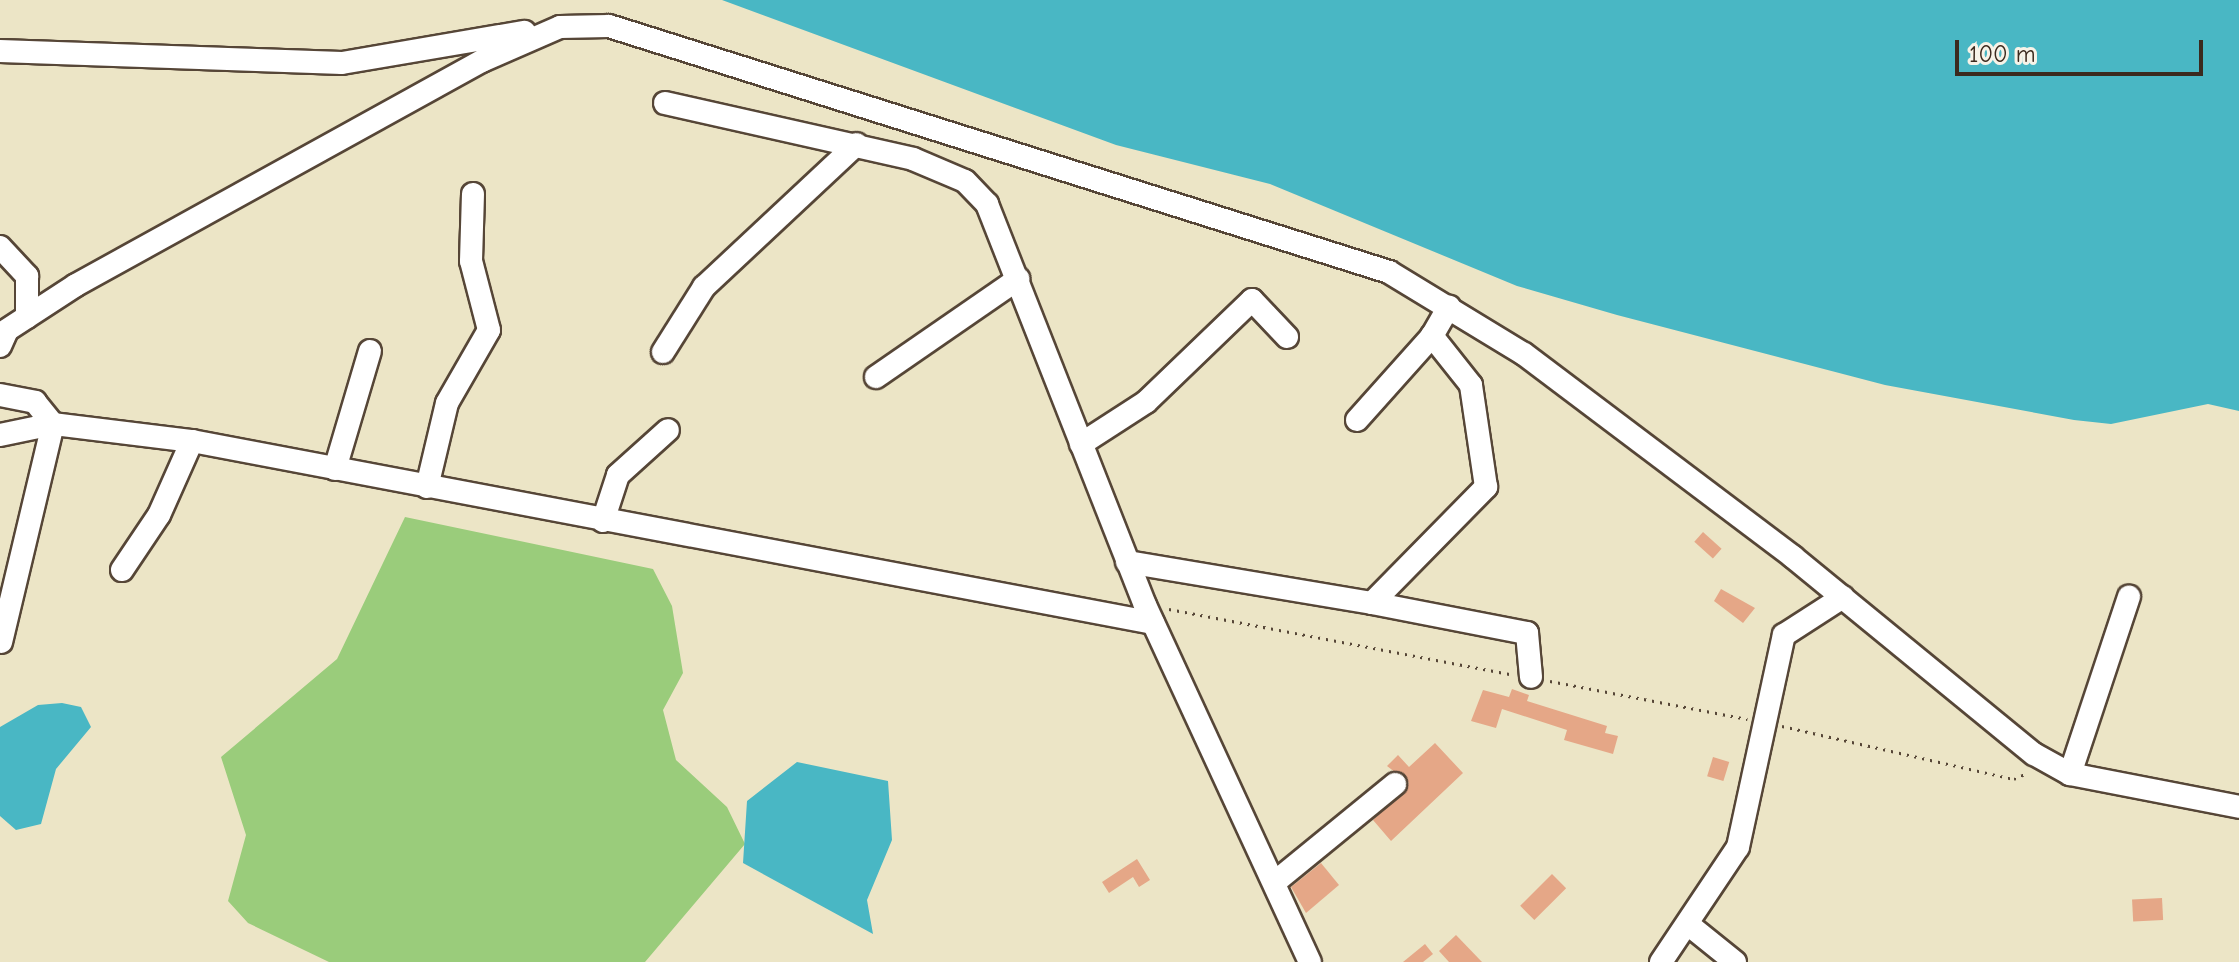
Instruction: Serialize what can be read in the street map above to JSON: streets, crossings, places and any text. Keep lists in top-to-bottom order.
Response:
{
  "scale_bar": "100 m"
}
